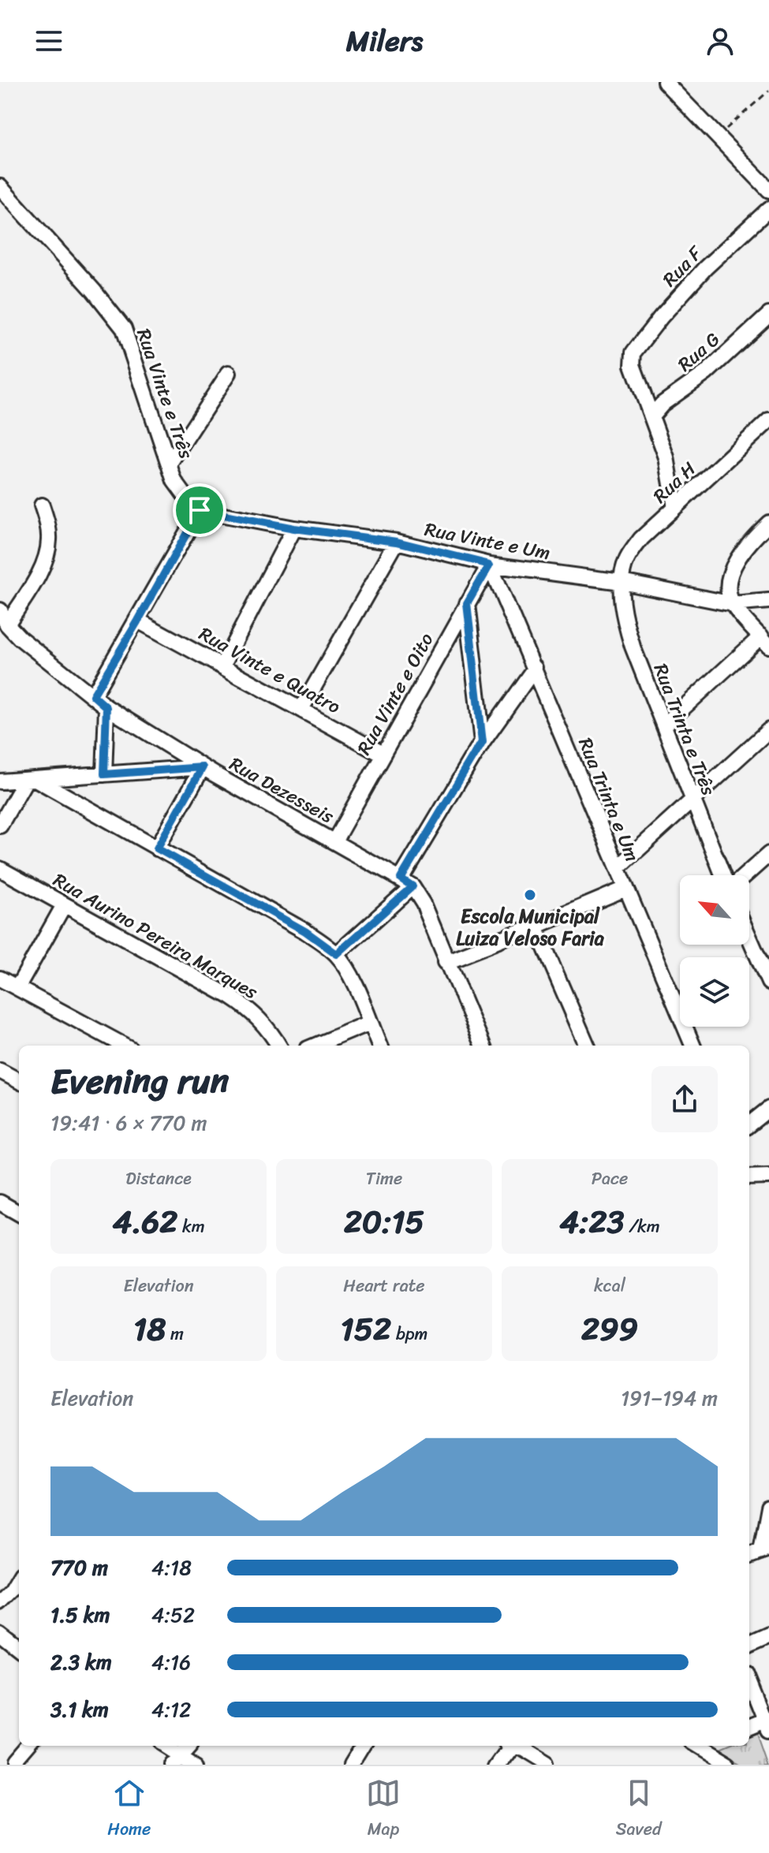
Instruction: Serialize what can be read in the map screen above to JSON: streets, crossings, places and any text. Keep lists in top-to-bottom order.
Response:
{
  "streets": {
    "street": [
      "Rua F",
      "Rua G",
      "Rua Vinte e Três",
      "Rua H",
      "Rua Vinte e Um",
      "Rua Vinte e Quatro",
      "Rua Vinte e Oito",
      "Rua Trinta e Três",
      "Rua Dezesseis",
      "Rua Trinta e Um",
      "Rua Aurino Pereira Marques"
    ]
  },
  "crossings": [
    ["Rua F", "Rua G"],
    ["Rua Vinte e Três", "Rua Vinte e Um"],
    ["Rua H", "Rua Vinte e Um"],
    ["Rua H", "Rua Trinta e Três"],
    ["Rua Vinte e Um", "Rua Vinte e Oito"],
    ["Rua Vinte e Um", "Rua Trinta e Três"],
    ["Rua Vinte e Um", "Rua Trinta e Um"],
    ["Rua Vinte e Quatro", "Rua Vinte e Oito"],
    ["Rua Vinte e Oito", "Rua Dezesseis"],
    ["Rua Vinte e Oito", "Rua Trinta e Um"]
  ],
  "places": ["Escola Municipal Luiza Veloso Faria"],
  "north": "top left",
  "page": {
    "header": "Milers",
    "heading": ["Evening run", "19:41 · 6 × 770 m"],
    "stats": [
      ["Distance", "4.62 km"],
      ["Time", "20:15"],
      ["Pace", "4:23 /km"],
      ["Elevation", "18 m"],
      ["Heart rate", "152 bpm"],
      ["kcal", "299"]
    ],
    "chart": ["Elevation", "191–194 m"],
    "list": [
      {
        "name": "770 m",
        "note": "4:18"
      },
      {
        "name": "1.5 km",
        "note": "4:52"
      },
      {
        "name": "2.3 km",
        "note": "4:16"
      },
      {
        "name": "3.1 km",
        "note": "4:12"
      }
    ],
    "tabs": ["Home", "Map", "Saved"]
  }
}
